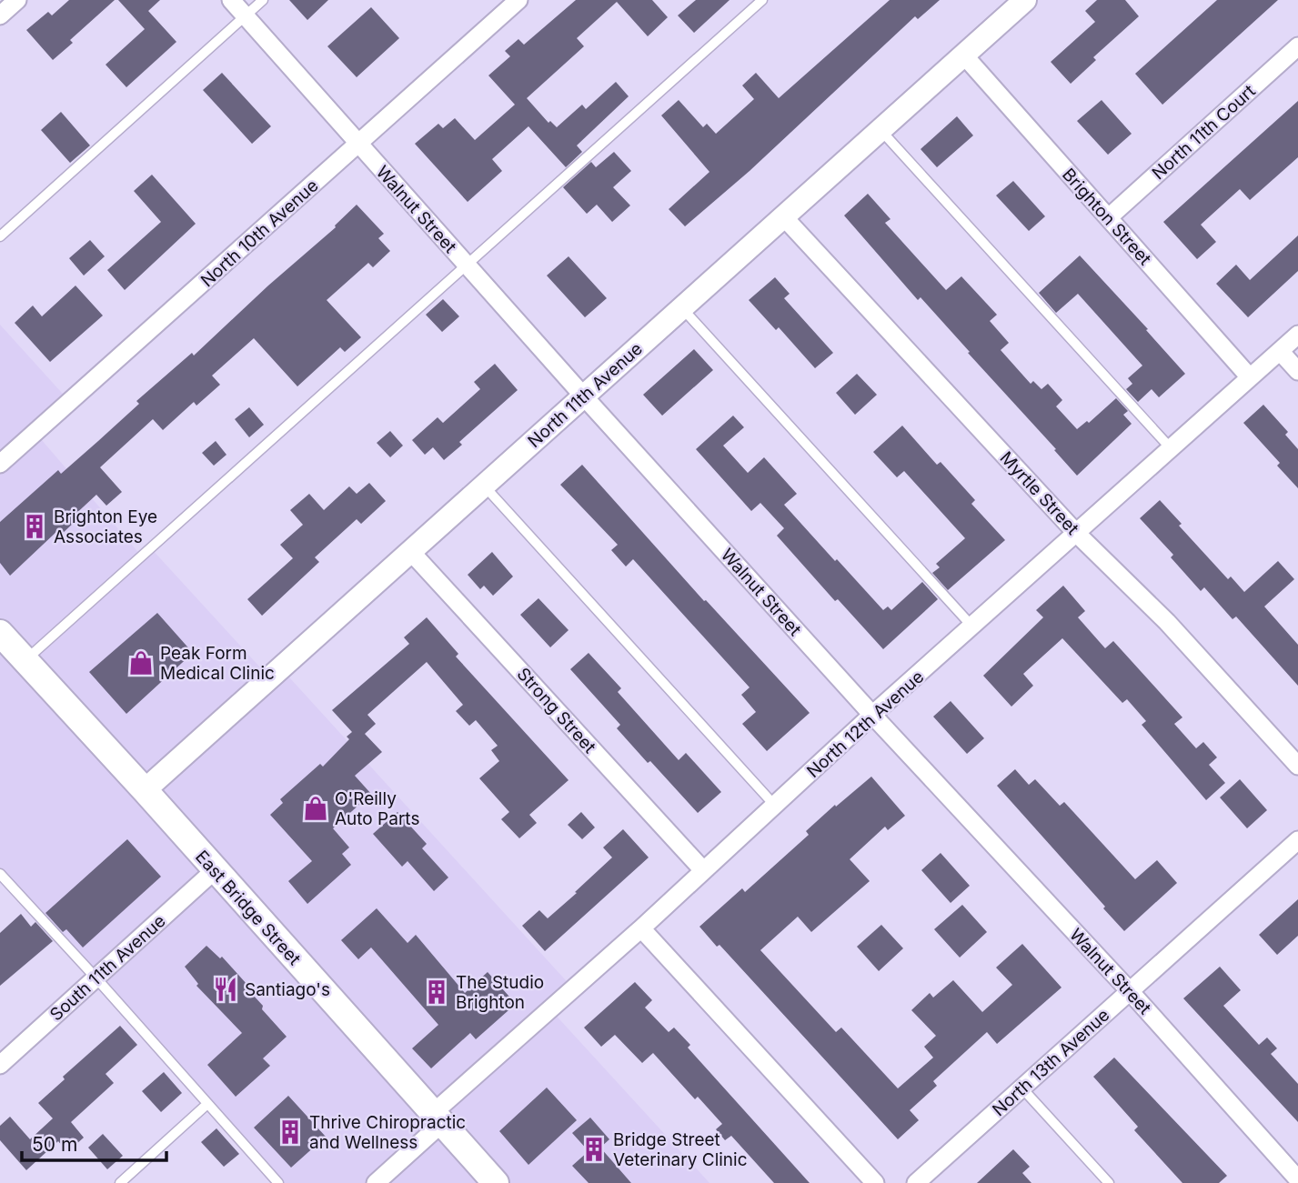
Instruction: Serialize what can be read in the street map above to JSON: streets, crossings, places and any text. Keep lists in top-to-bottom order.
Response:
{
  "streets": {
    "main road": ["East Bridge Street"],
    "street": [
      "North 11th Court",
      "Walnut Street",
      "Brighton Street",
      "North 10th Avenue",
      "North 11th Avenue",
      "Myrtle Street",
      "Strong Street",
      "North 12th Avenue",
      "South 11th Avenue",
      "North 13th Avenue"
    ]
  },
  "crossings": [
    ["North 11th Court", "Brighton Street"],
    ["Walnut Street", "North 10th Avenue"],
    ["Walnut Street", "North 11th Avenue"],
    ["Walnut Street", "North 12th Avenue"],
    ["Walnut Street", "North 13th Avenue"],
    ["Brighton Street", "North 11th Avenue"],
    ["Brighton Street", "North 12th Avenue"],
    ["North 11th Avenue", "Myrtle Street"],
    ["North 11th Avenue", "Strong Street"],
    ["North 11th Avenue", "East Bridge Street"],
    ["Myrtle Street", "North 12th Avenue"],
    ["Strong Street", "North 12th Avenue"],
    ["North 12th Avenue", "East Bridge Street"],
    ["East Bridge Street", "South 11th Avenue"]
  ],
  "places": {
    "building": [
      "Brighton Eye Associates",
      "The Studio Brighton",
      "Thrive Chiropractic and Wellness",
      "Bridge Street Veterinary Clinic"
    ],
    "shop": ["Peak Form Medical Clinic", "O'Reilly Auto Parts"],
    "restaurant": ["Santiago's"]
  },
  "scale_bar": "50 m"
}
